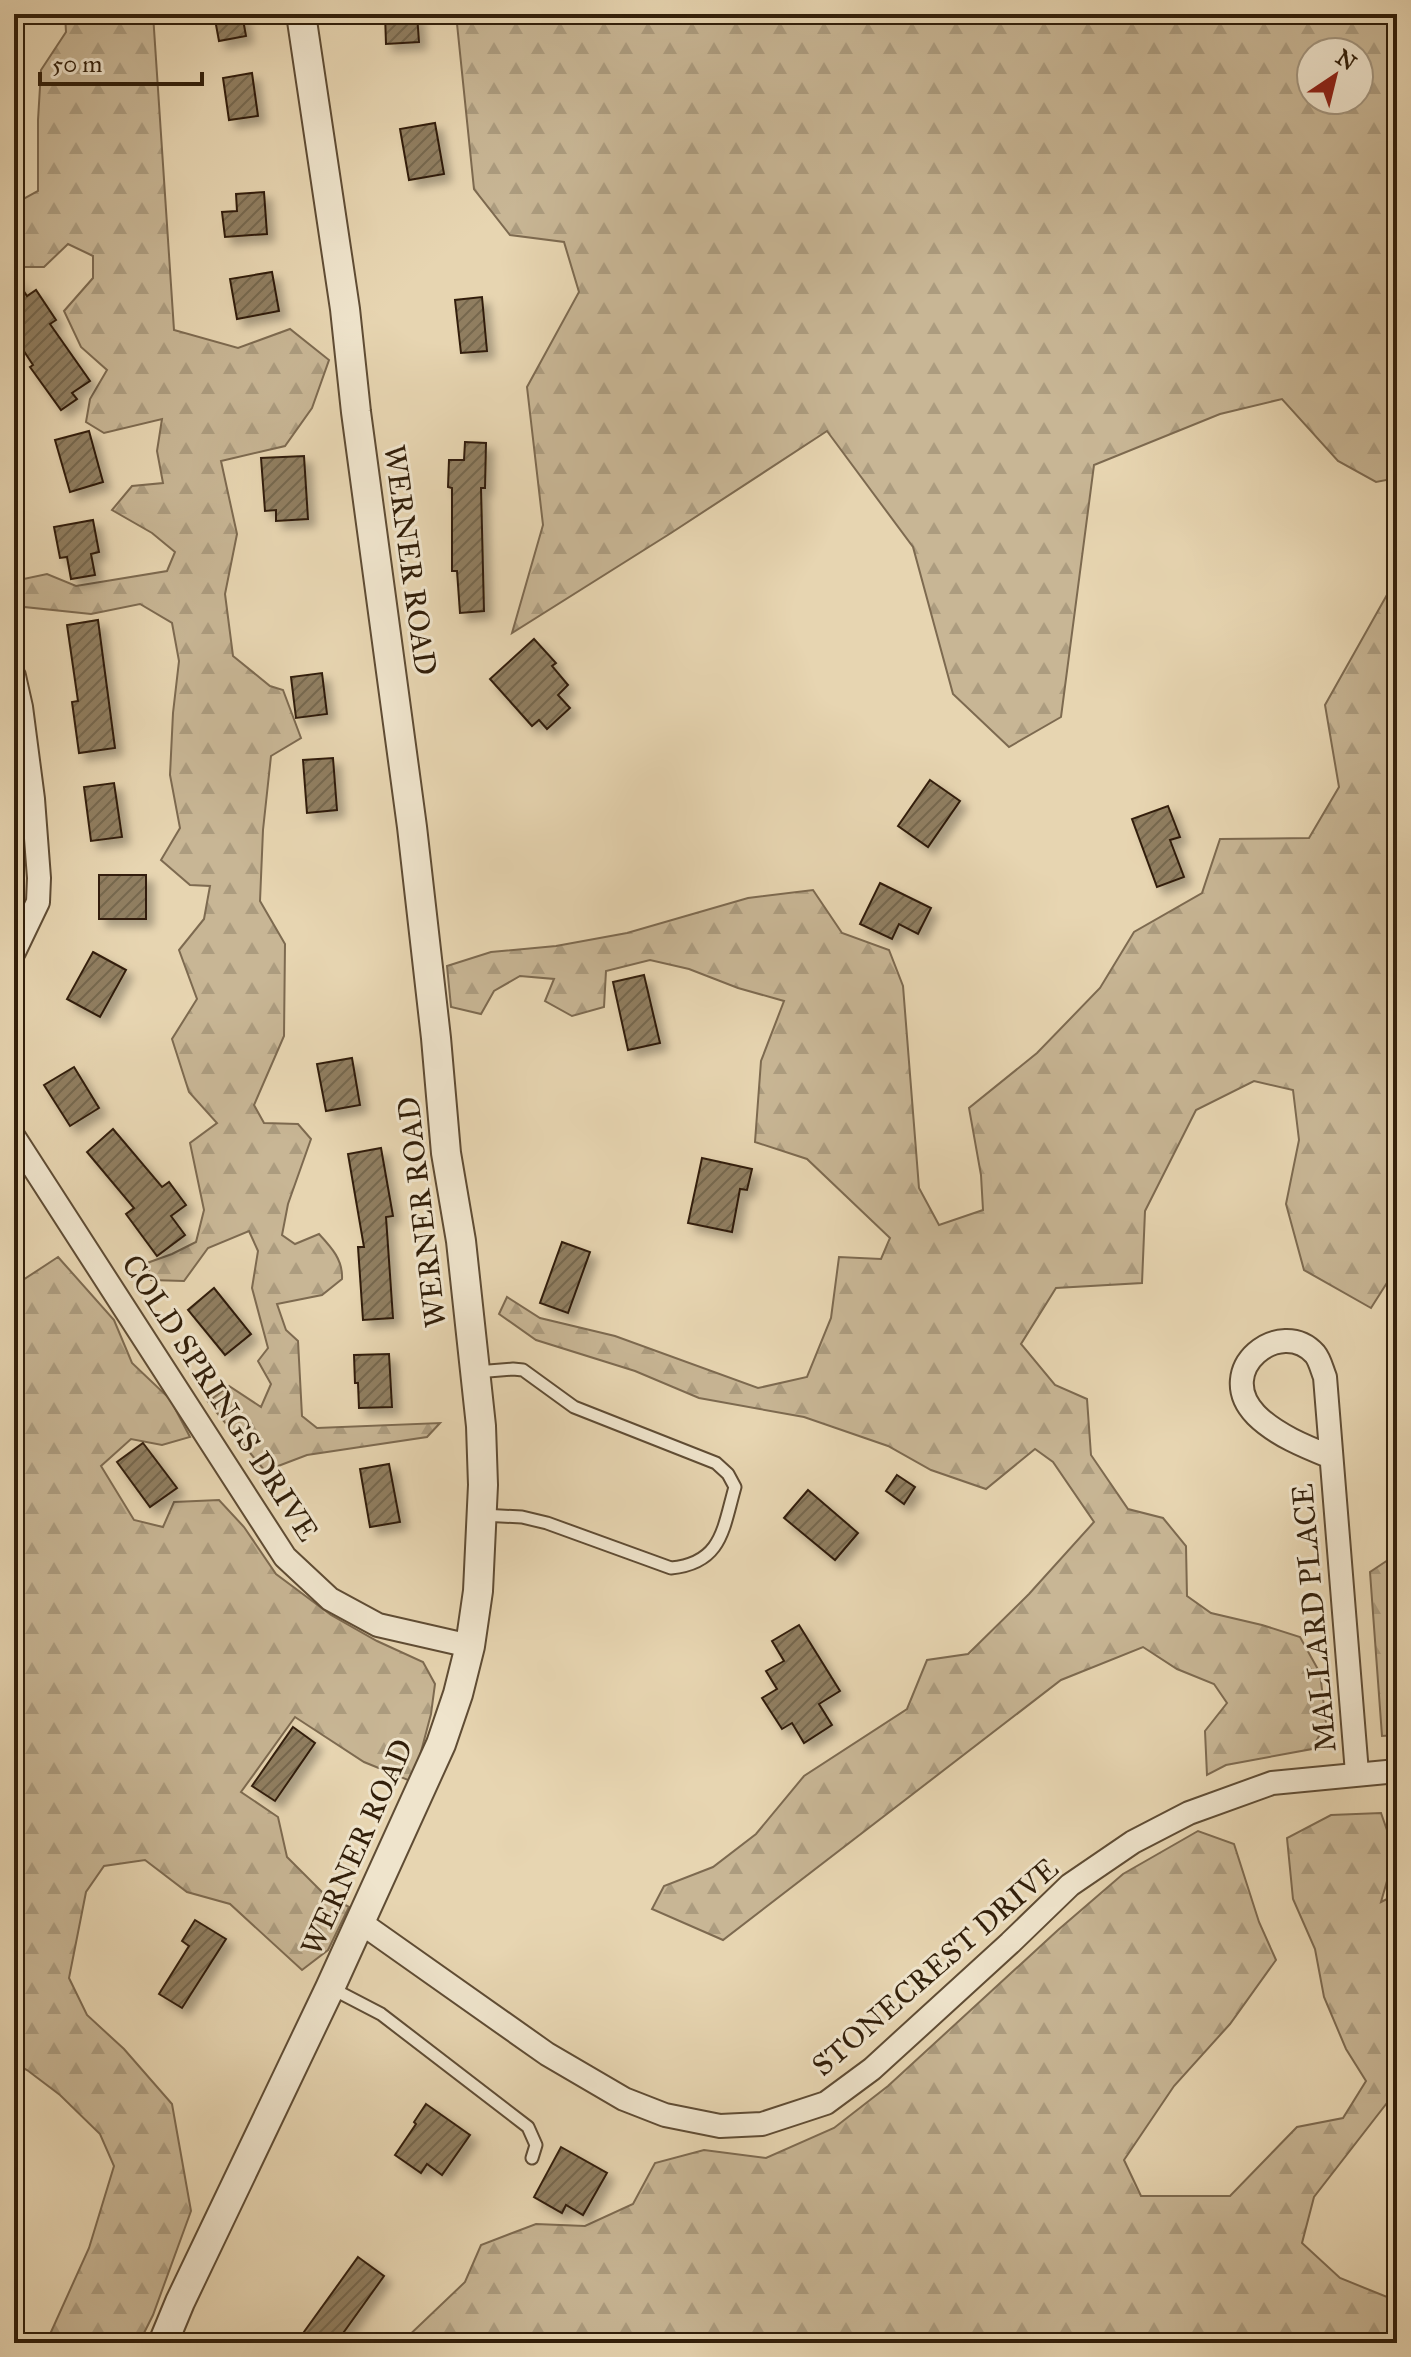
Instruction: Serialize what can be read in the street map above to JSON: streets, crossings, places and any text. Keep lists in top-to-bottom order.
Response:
{
  "streets": {
    "street": [
      "WERNER ROAD",
      "COLD SPRINGS DRIVE",
      "MALLARD PLACE",
      "STONECREST DRIVE"
    ]
  },
  "crossings": [
    ["WERNER ROAD", "COLD SPRINGS DRIVE"],
    ["WERNER ROAD", "STONECREST DRIVE"],
    ["MALLARD PLACE", "STONECREST DRIVE"]
  ],
  "scale_bar": "50 m",
  "north": "top right"
}
